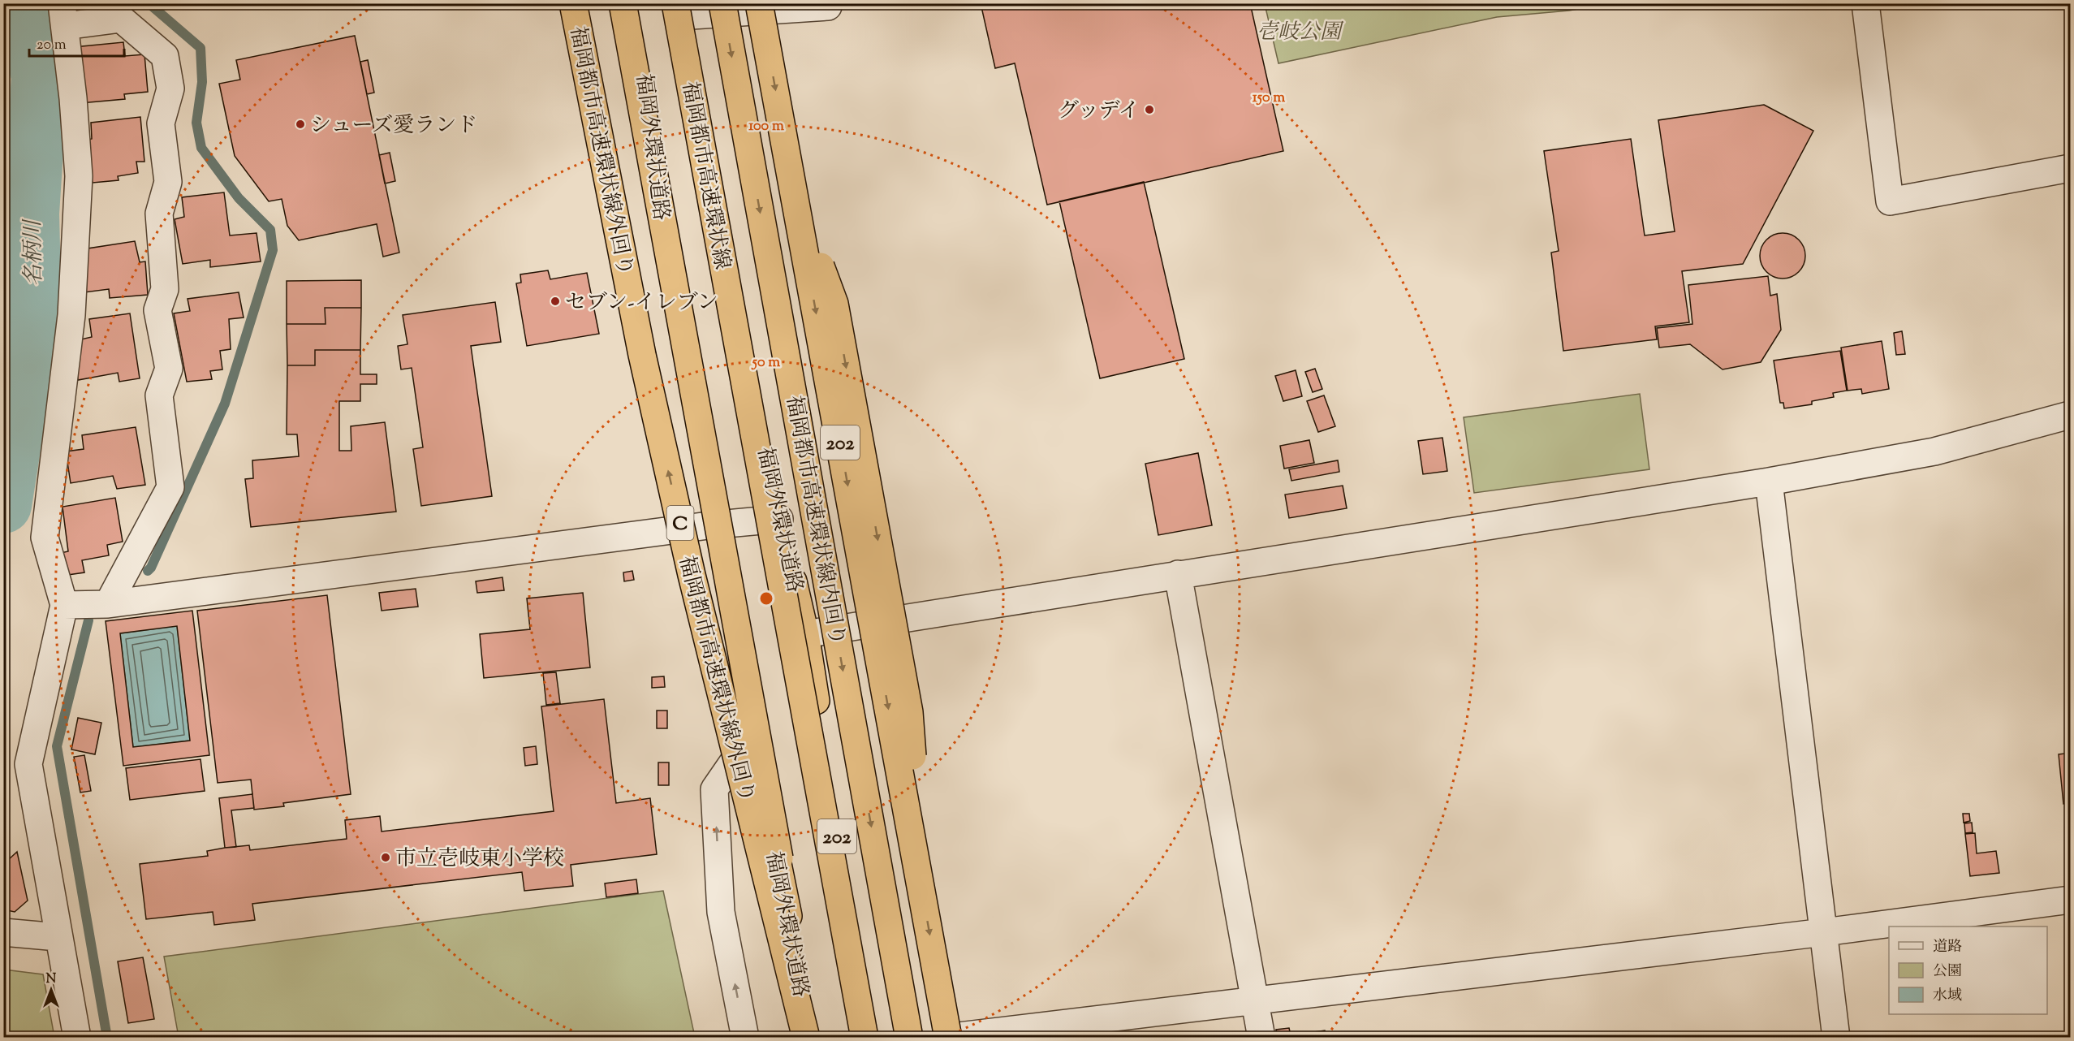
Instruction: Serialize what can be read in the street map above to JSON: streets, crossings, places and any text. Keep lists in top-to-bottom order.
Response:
{
  "streets": {
    "highway": [
      "福岡外環状道路",
      "福岡都市高速環状線外回り",
      "福岡都市高速環状線",
      "202",
      "福岡都市高速環状線内回り",
      "C"
    ]
  },
  "crossings": [
    ["福岡外環状道路", "福岡都市高速環状線外回り"],
    ["福岡外環状道路", "福岡都市高速環状線"]
  ],
  "water": ["名柄川"],
  "parks": ["壱岐公園"],
  "places": [
    "グッデイ",
    "シューズ愛ランド",
    "セブン-イレブン",
    "市立壱岐東小学校"
  ],
  "legend": ["道路", "公園", "水域"],
  "scale_bar": "20 m",
  "north": "top",
  "rings": ["150 m", "100 m", "50 m"]
}
